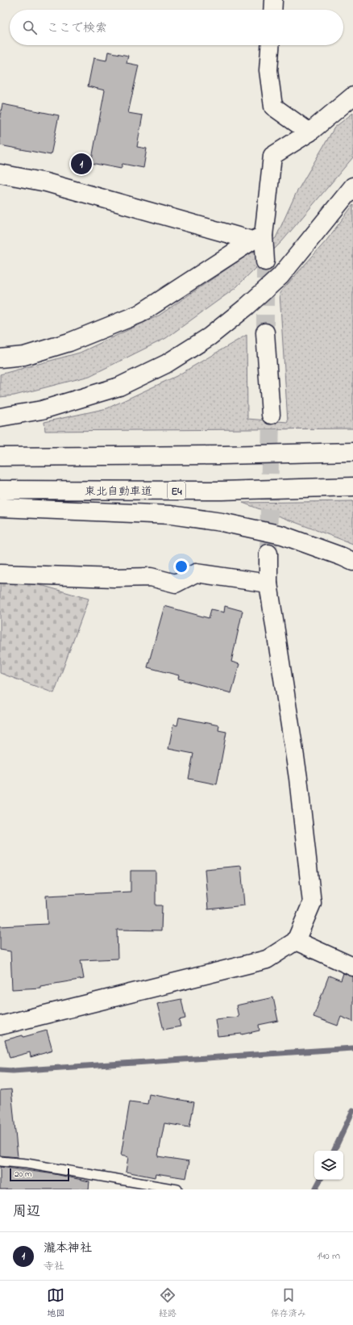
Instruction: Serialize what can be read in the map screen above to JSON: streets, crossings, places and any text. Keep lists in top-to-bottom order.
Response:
{
  "streets": {
    "main road": ["東北自動車道", "E4"]
  },
  "scale_bar": "20 m",
  "page": {
    "search": "ここで検索",
    "pins": "1",
    "scale": "20 m",
    "heading": "周辺",
    "list": [
      {
        "mark": "1",
        "name": "瀧本神社",
        "note": "寺社",
        "value": "140 m"
      }
    ],
    "nav": ["地図", "経路", "保存済み"]
  }
}
